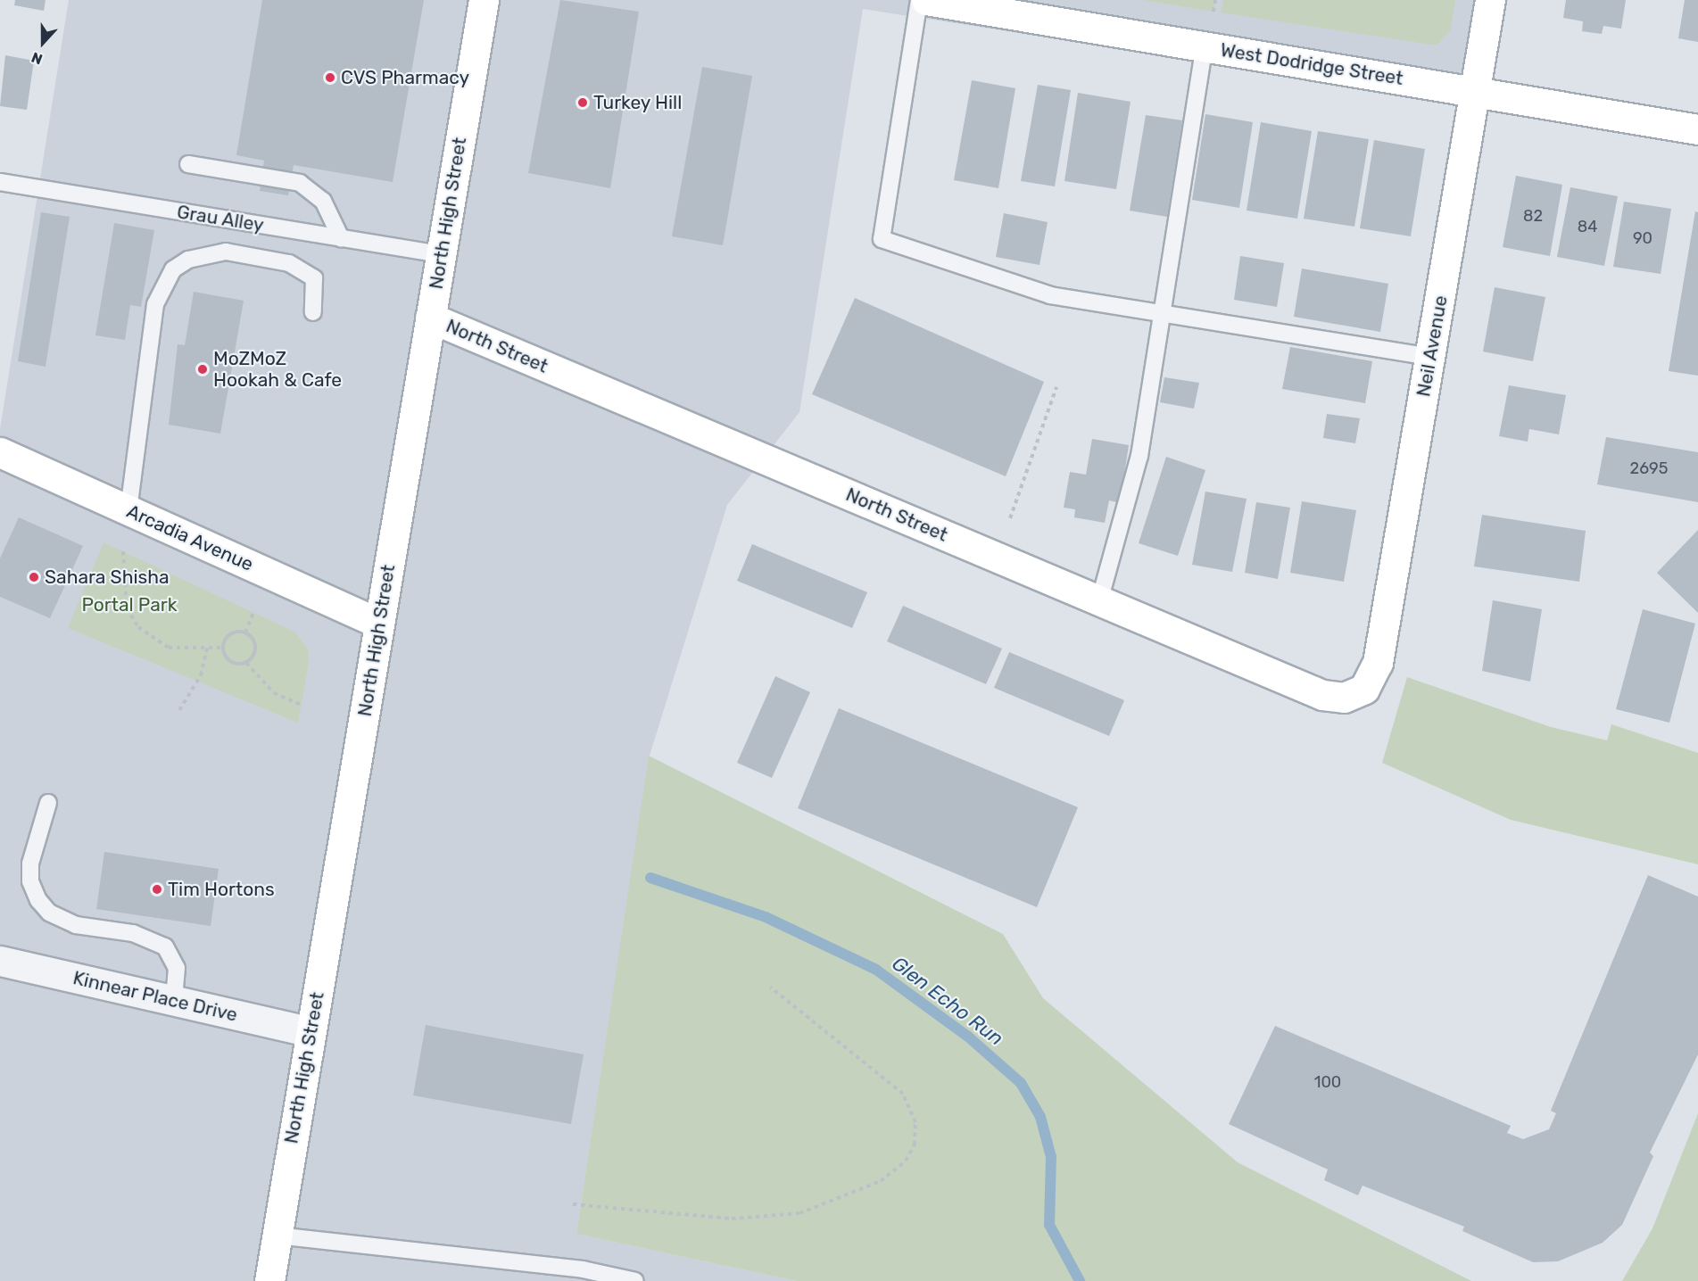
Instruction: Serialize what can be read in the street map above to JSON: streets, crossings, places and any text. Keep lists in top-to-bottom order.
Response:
{
  "streets": {
    "street": [
      "West Dodridge Street",
      "North High Street",
      "North Street",
      "Neil Avenue",
      "Arcadia Avenue",
      "Kinnear Place Drive"
    ],
    "lane": ["Grau Alley"]
  },
  "crossings": [
    ["West Dodridge Street", "Neil Avenue"],
    ["North High Street", "Grau Alley"],
    ["North High Street", "North Street"],
    ["North High Street", "Arcadia Avenue"],
    ["North High Street", "Kinnear Place Drive"],
    ["North Street", "Neil Avenue"]
  ],
  "water": ["Glen Echo Run"],
  "parks": ["Portal Park"],
  "places": [
    "CVS Pharmacy",
    "Turkey Hill",
    "MoZMoZ Hookah & Cafe",
    "Sahara Shisha",
    "Tim Hortons"
  ],
  "house_numbers": [
    "82",
    "84",
    "90",
    "2695",
    "100"
  ],
  "north": "bottom"
}
